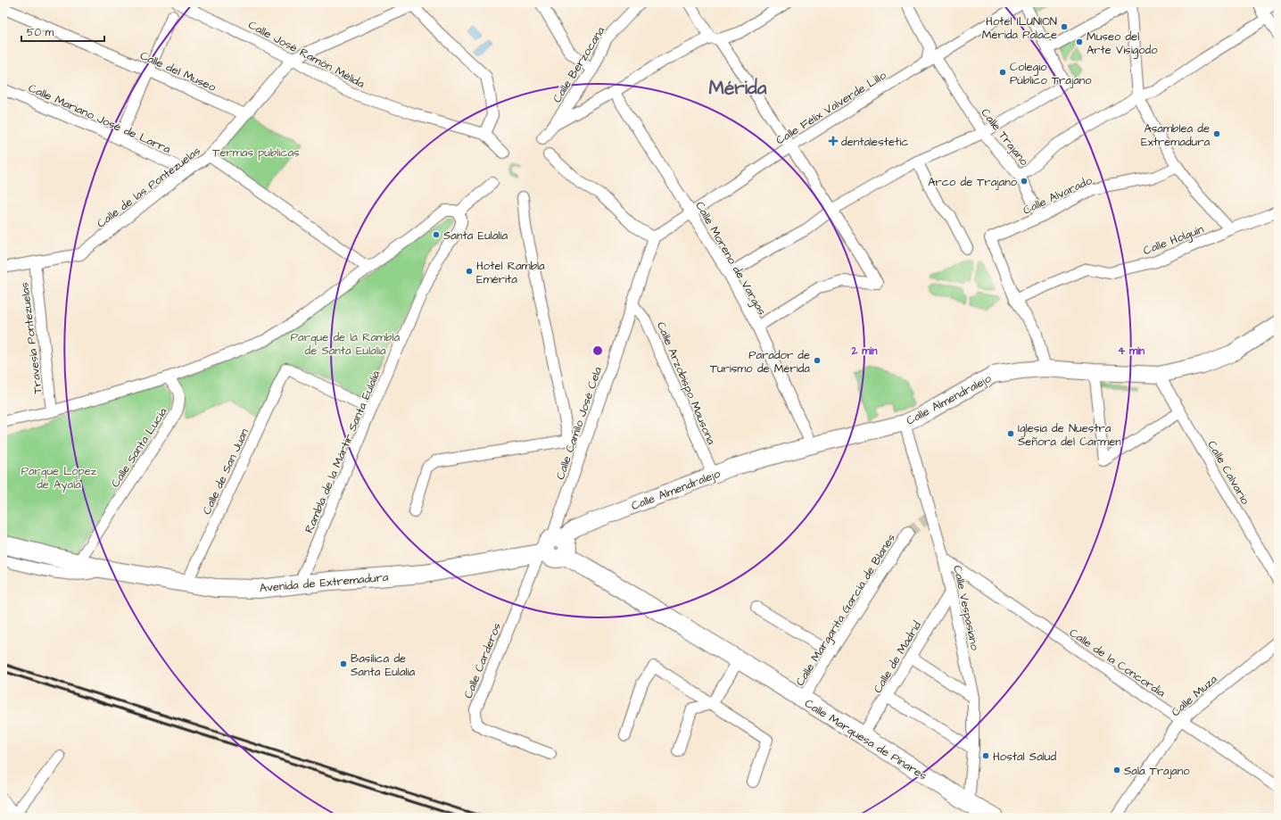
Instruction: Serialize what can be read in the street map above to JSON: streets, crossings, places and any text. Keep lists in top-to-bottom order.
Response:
{
  "streets": {
    "main road": ["Calle Almendralejo", "Avenida de Extremadura", "Calle Marquesa de Pinares"],
    "street": [
      "Calle José Ramón Mélida",
      "Calle Berzocana",
      "Calle del Museo",
      "Calle Félix Valverde Lillo",
      "Calle Mariano José de Larra",
      "Calle Trajano",
      "Calle de las Pontezuelas",
      "Calle Alvarado",
      "Calle Holguín",
      "Calle Moreno de Vargas",
      "Travesía Pontezuelas",
      "Calle Arzobispo Mausona",
      "Calle Camilo José Cela",
      "Calle Santa Lucía",
      "Rambla de la Mártir Santa Eulalia",
      "Calle de San Juan",
      "Calle Calvario",
      "Calle Vespasiano",
      "Calle Margarita García de Blanes",
      "Calle de Madrid",
      "Calle Carderos",
      "Calle de la Concordia",
      "Calle Muza"
    ]
  },
  "crossings": [
    ["Calle José Ramón Mélida", "Calle de las Pontezuelas"],
    ["Calle del Museo", "Calle de las Pontezuelas"],
    ["Calle Félix Valverde Lillo", "Calle Trajano"],
    ["Calle Félix Valverde Lillo", "Calle Moreno de Vargas"],
    ["Calle Félix Valverde Lillo", "Calle Camilo José Cela"],
    ["Calle Mariano José de Larra", "Calle de las Pontezuelas"],
    ["Calle Trajano", "Calle Alvarado"],
    ["Calle de las Pontezuelas", "Travesía Pontezuelas"],
    ["Calle Alvarado", "Calle Holguín"],
    ["Calle Moreno de Vargas", "Calle Almendralejo"],
    ["Calle Arzobispo Mausona", "Calle Almendralejo"],
    ["Calle Arzobispo Mausona", "Calle Camilo José Cela"],
    ["Calle Almendralejo", "Calle Camilo José Cela"],
    ["Calle Almendralejo", "Calle Calvario"],
    ["Calle Almendralejo", "Avenida de Extremadura"],
    ["Calle Almendralejo", "Calle Vespasiano"],
    ["Calle Almendralejo", "Calle Carderos"],
    ["Calle Almendralejo", "Calle Marquesa de Pinares"],
    ["Calle Camilo José Cela", "Avenida de Extremadura"],
    ["Calle Camilo José Cela", "Calle Carderos"],
    ["Calle Camilo José Cela", "Calle Marquesa de Pinares"],
    ["Calle Santa Lucía", "Avenida de Extremadura"],
    ["Rambla de la Mártir Santa Eulalia", "Calle de San Juan"],
    ["Rambla de la Mártir Santa Eulalia", "Avenida de Extremadura"],
    ["Calle de San Juan", "Avenida de Extremadura"],
    ["Avenida de Extremadura", "Calle Carderos"],
    ["Avenida de Extremadura", "Calle Marquesa de Pinares"],
    ["Calle Vespasiano", "Calle de Madrid"],
    ["Calle Vespasiano", "Calle de la Concordia"],
    ["Calle Vespasiano", "Calle Marquesa de Pinares"],
    ["Calle Margarita García de Blanes", "Calle Marquesa de Pinares"],
    ["Calle de Madrid", "Calle Marquesa de Pinares"],
    ["Calle Carderos", "Calle Marquesa de Pinares"],
    ["Calle de la Concordia", "Calle Muza"]
  ],
  "districts": ["Mérida"],
  "parks": ["Termas públicas", "Parque de la Rambla de Santa Eulalia", "Parque López de Ayala"],
  "places": {
    "other": [
      "Hotel ILUNION Mérida Palace",
      "Museo del Arte Visigodo",
      "Colegio Público Trajano",
      "Asamblea de Extremadura",
      "Arco de Trajano",
      "Santa Eulalia",
      "Hotel Rambla Emérita",
      "Parador de Turismo de Mérida",
      "Iglesia de Nuestra Señora del Carmen",
      "Basílica de Santa Eulalia",
      "Hostal Salud",
      "Sala Trajano"
    ],
    "health": ["dentalestetic"]
  },
  "scale_bar": "50 m",
  "rings": ["2 min", "4 min"]
}
